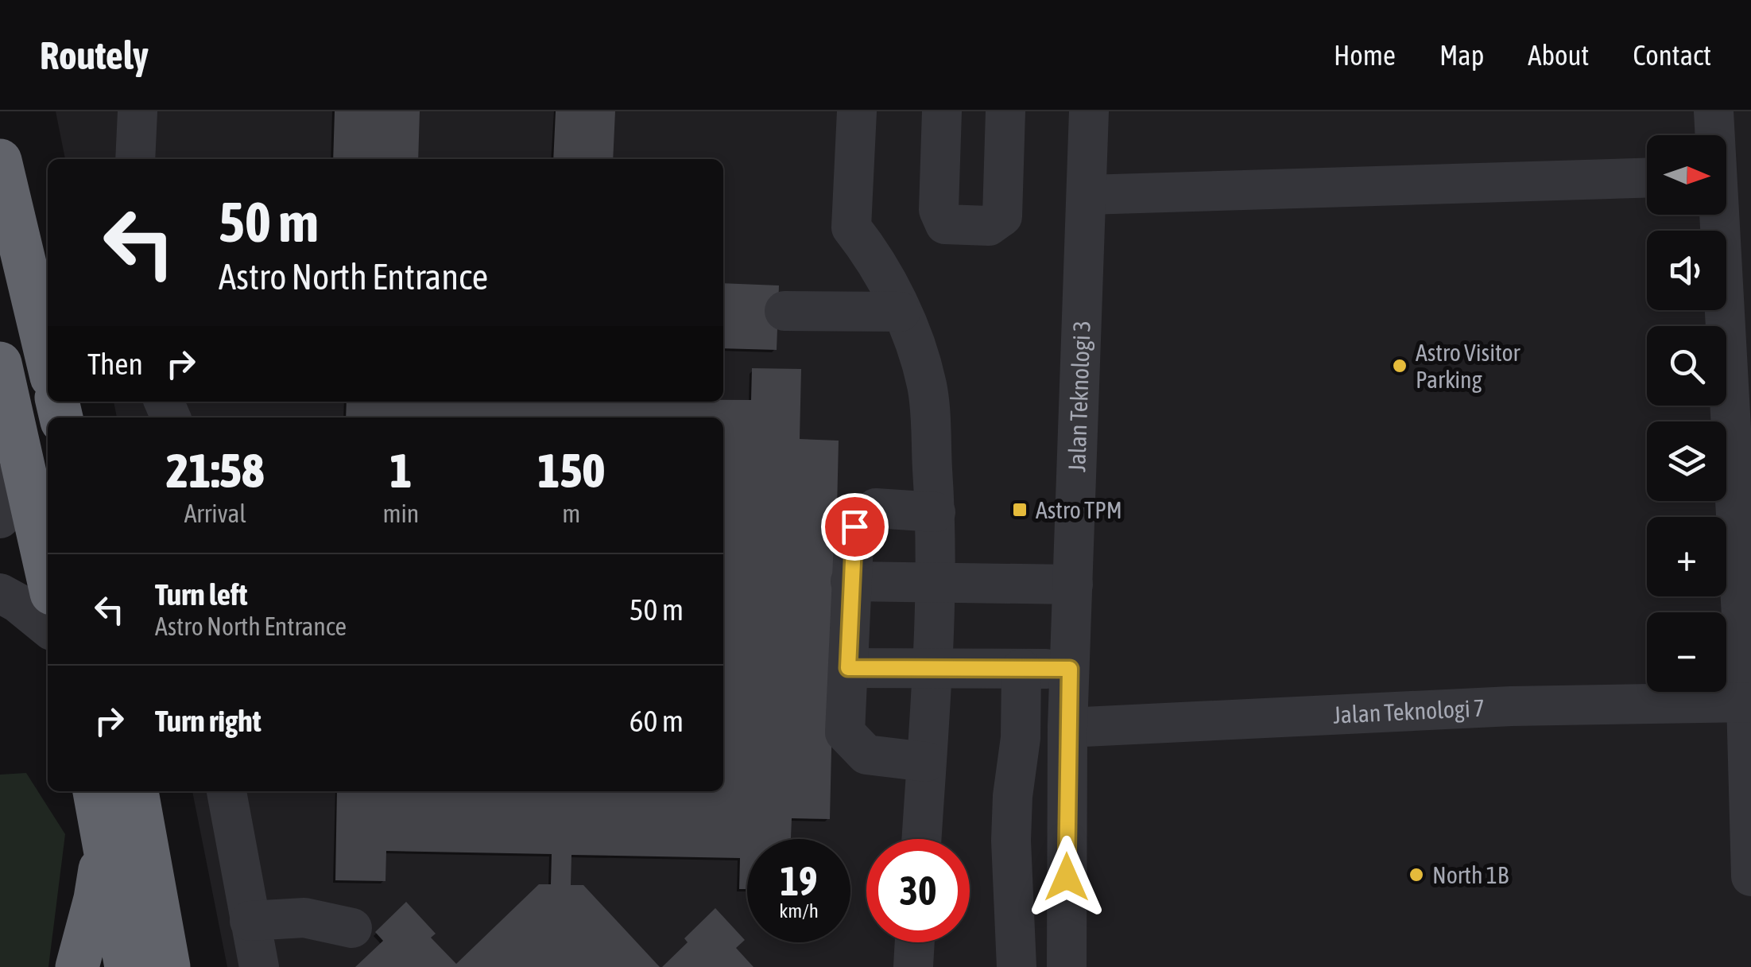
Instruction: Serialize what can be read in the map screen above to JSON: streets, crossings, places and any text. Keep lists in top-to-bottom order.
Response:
{
  "streets": {
    "street": ["Jalan Teknologi 3", "Jalan Teknologi 7"]
  },
  "crossings": [
    ["Jalan Teknologi 3", "Jalan Teknologi 7"]
  ],
  "places": {
    "other": ["Astro Visitor Parking", "North 1B"],
    "transit": ["Astro TPM"]
  },
  "north": "right",
  "page": {
    "header": "Routely",
    "nav": [
      "Home",
      "Map",
      "About",
      "Contact"
    ],
    "map_buttons": ["+", "−"],
    "turn": ["50 m", "Astro North Entrance"],
    "then": "Then",
    "eta": [
      "21:58",
      "Arrival",
      "1",
      "min",
      "150",
      "m"
    ],
    "list": [
      {
        "name": "Turn left",
        "note": "Astro North Entrance",
        "value": "50 m"
      },
      {
        "name": "Turn right",
        "value": "60 m"
      }
    ],
    "speed": "19 km/h",
    "limit": "30"
  }
}
